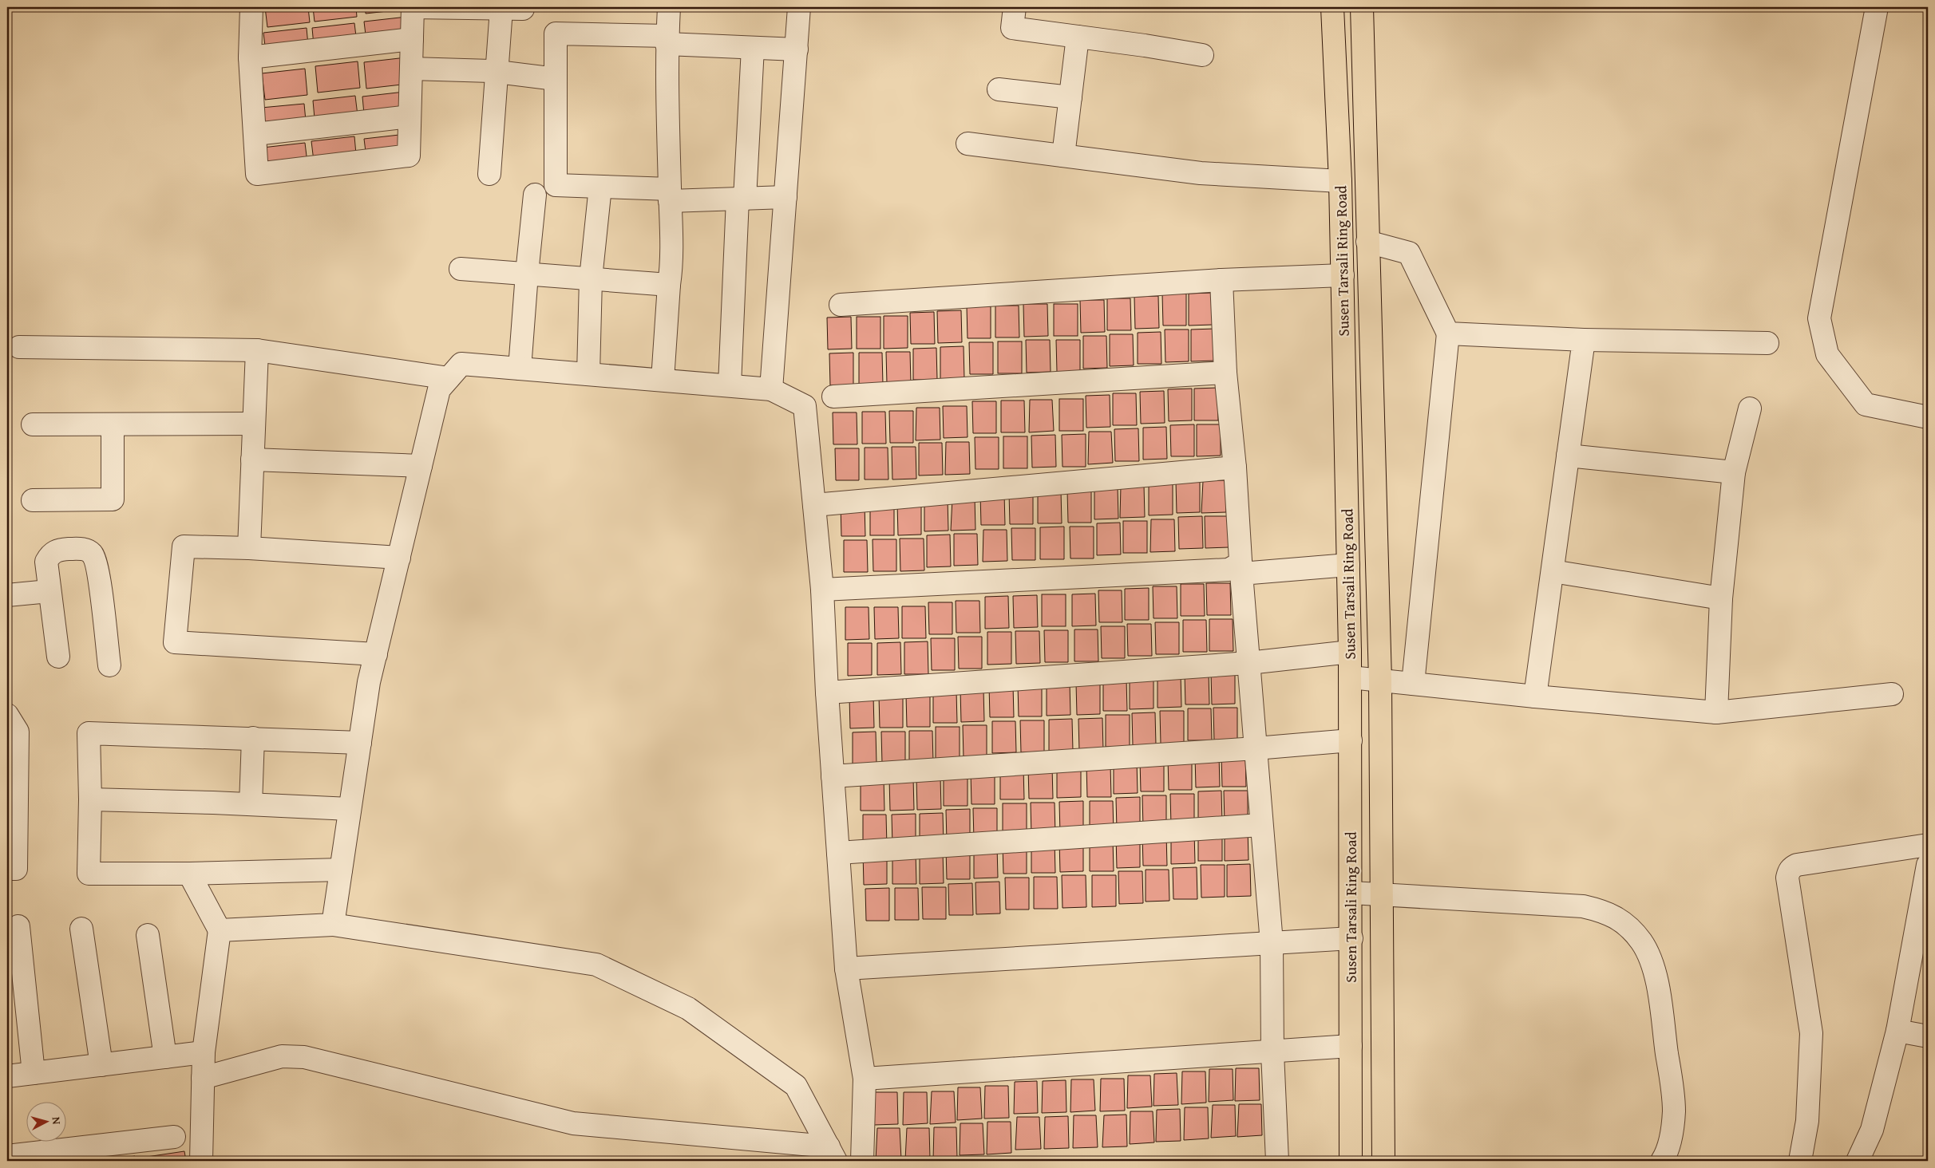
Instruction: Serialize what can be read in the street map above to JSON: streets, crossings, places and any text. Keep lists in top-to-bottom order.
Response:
{
  "streets": {
    "main road": ["Susen Tarsali Ring Road"]
  },
  "north": "right"
}
